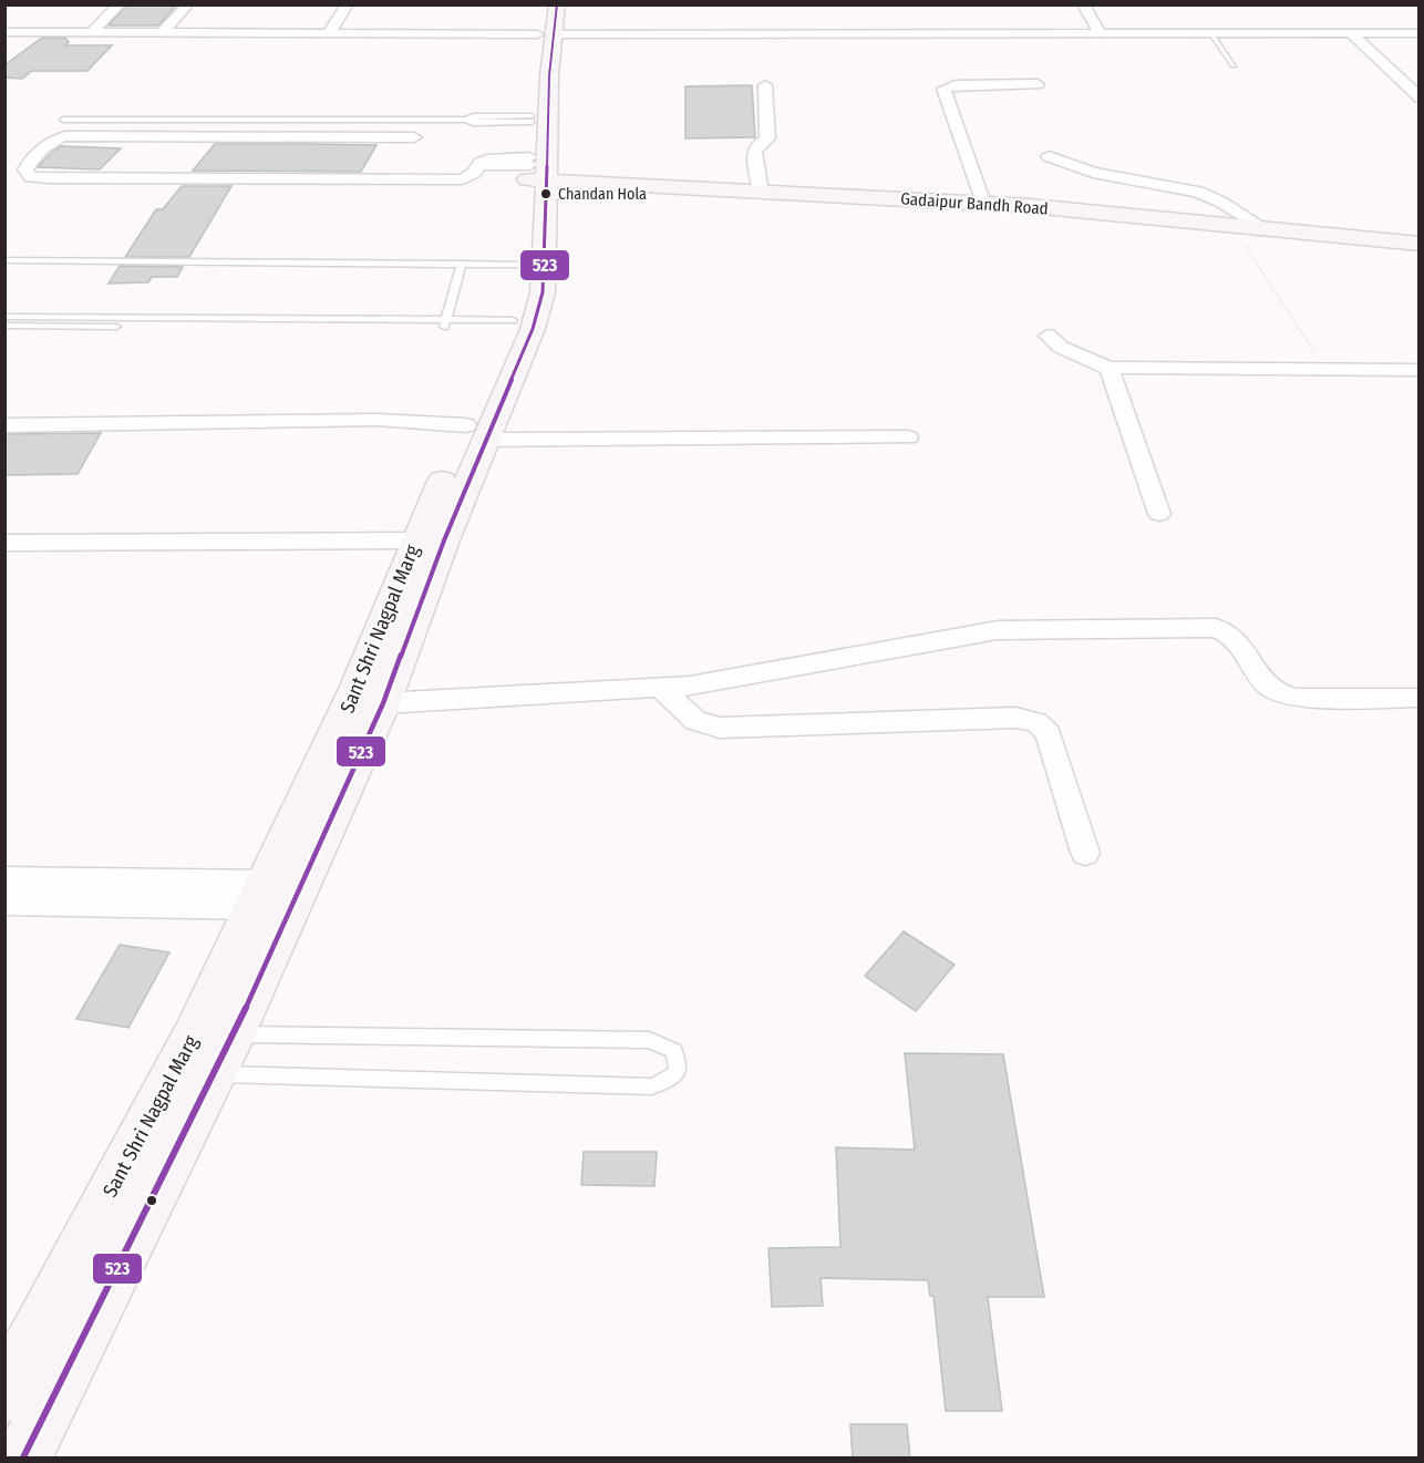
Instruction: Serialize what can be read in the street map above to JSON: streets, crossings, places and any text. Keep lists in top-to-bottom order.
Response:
{
  "streets": {
    "main road": ["Gadaipur Bandh Road", "Sant Shri Nagpal Marg"]
  },
  "crossings": [
    ["Gadaipur Bandh Road", "Sant Shri Nagpal Marg"]
  ],
  "places": ["Chandan Hola"],
  "lines": ["transit line 523"]
}
